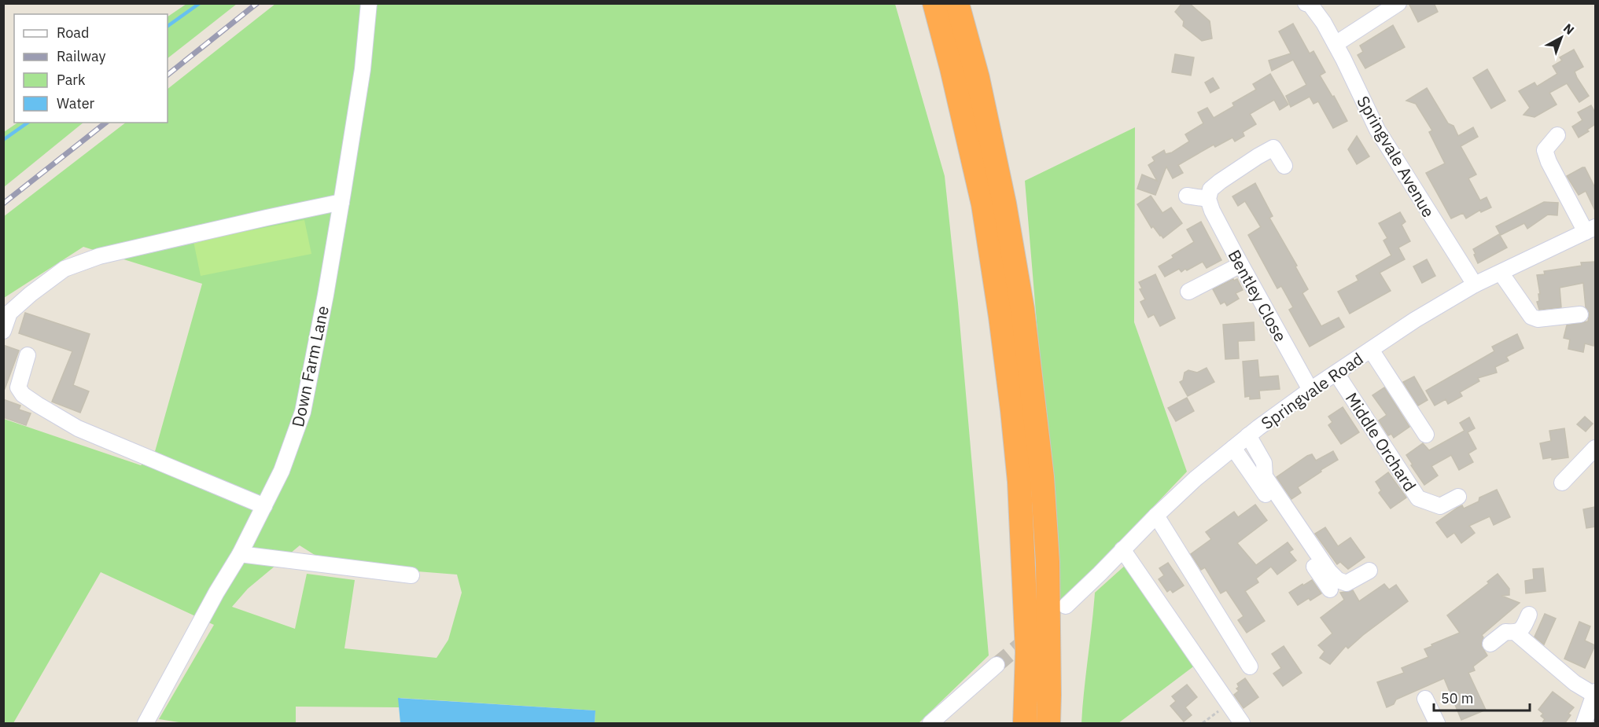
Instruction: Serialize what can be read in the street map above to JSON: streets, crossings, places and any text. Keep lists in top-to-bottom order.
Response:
{
  "streets": {
    "street": [
      "Springvale Avenue",
      "Bentley Close",
      "Down Farm Lane",
      "Springvale Road",
      "Middle Orchard"
    ]
  },
  "crossings": [
    ["Springvale Avenue", "Springvale Road"],
    ["Bentley Close", "Springvale Road"],
    ["Springvale Road", "Middle Orchard"]
  ],
  "legend": [
    "Road",
    "Railway",
    "Park",
    "Water"
  ],
  "scale_bar": "50 m",
  "north": "top right"
}
